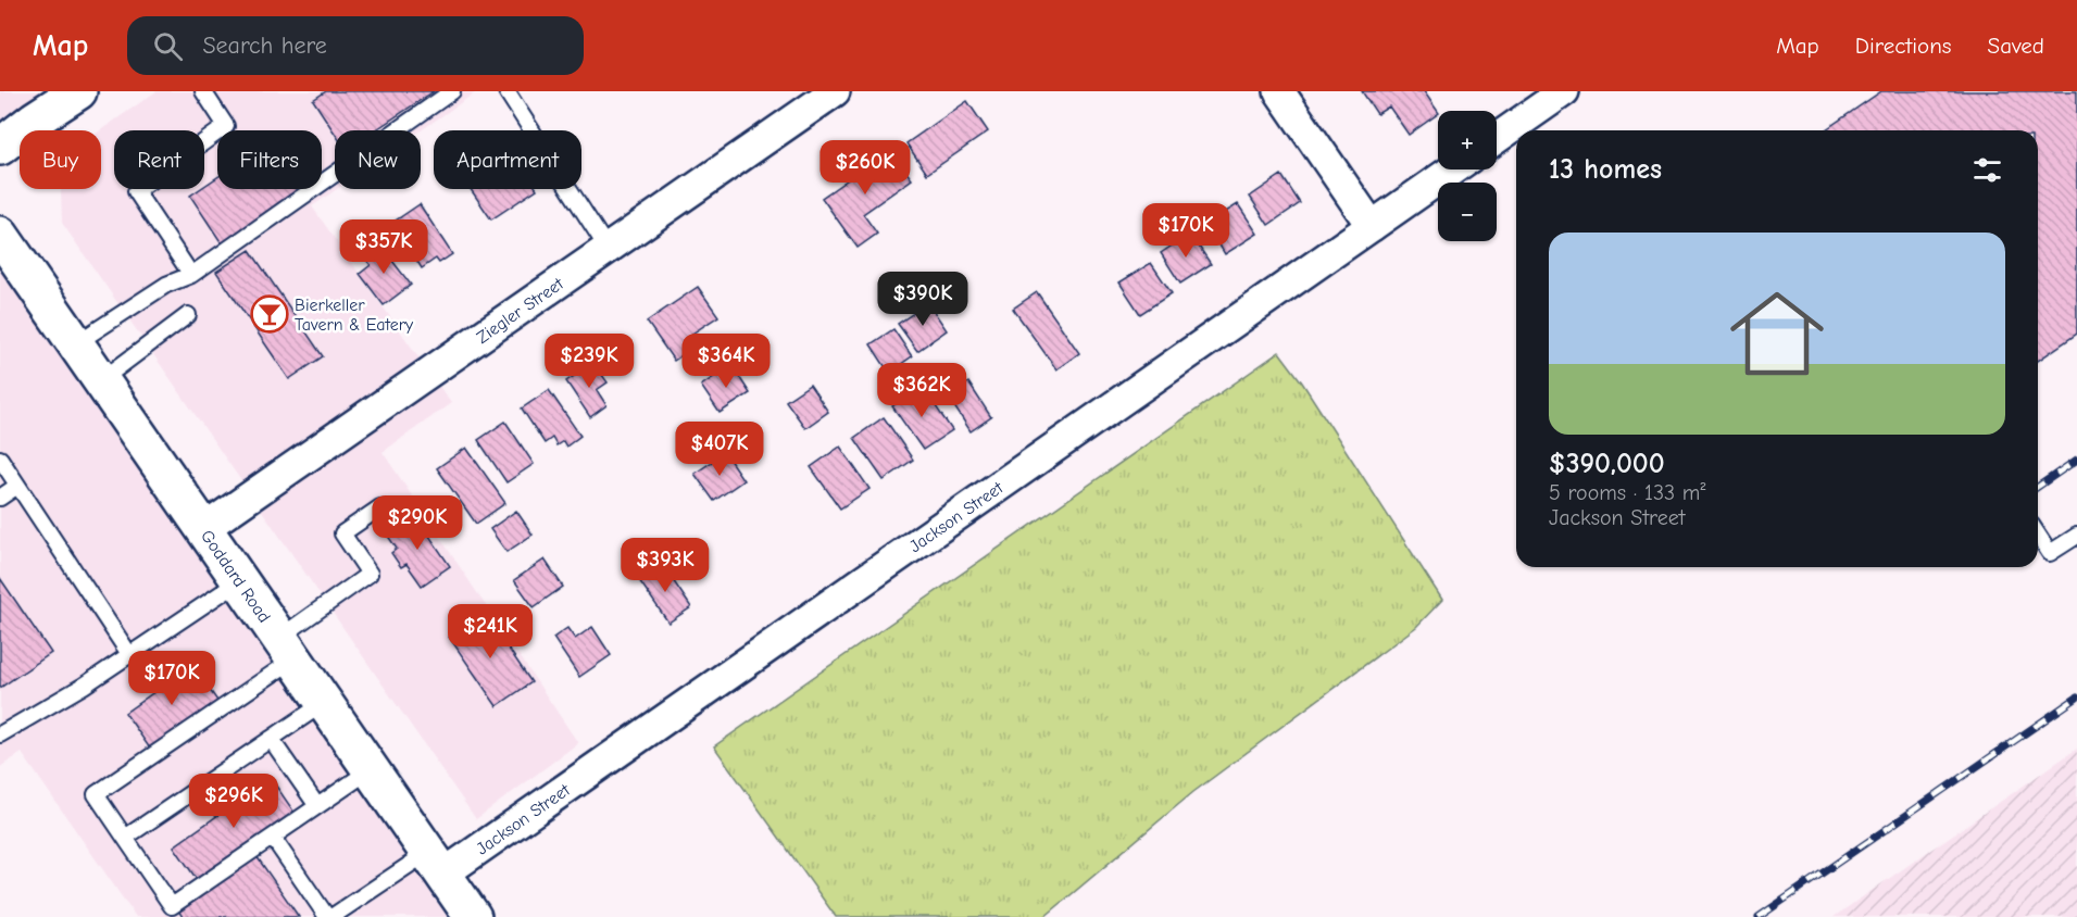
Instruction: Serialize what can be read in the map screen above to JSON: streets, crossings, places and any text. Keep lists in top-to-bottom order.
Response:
{
  "streets": {
    "main road": ["Goddard Road"],
    "street": ["Ziegler Street", "Jackson Street"]
  },
  "crossings": [
    ["Ziegler Street", "Goddard Road"],
    ["Jackson Street", "Goddard Road"]
  ],
  "places": {
    "bar": ["Bierkeller Tavern & Eatery"]
  },
  "page": {
    "header": "Map",
    "search": "Search here",
    "nav": ["Map", "Directions", "Saved"],
    "map_buttons": ["+", "−"],
    "chip": [
      "Buy",
      "Rent",
      "Filters",
      "New",
      "Apartment"
    ],
    "heading": "13 homes",
    "price": [
      "$260K",
      "$170K",
      "$357K",
      "$390K",
      "$239K",
      "$364K",
      "$362K",
      "$407K",
      "$290K",
      "$393K",
      "$241K",
      "$170K",
      "$296K"
    ],
    "list": [
      {
        "name": "$390,000",
        "note": "5 rooms · 133 m² · Jackson Street"
      }
    ]
  }
}
